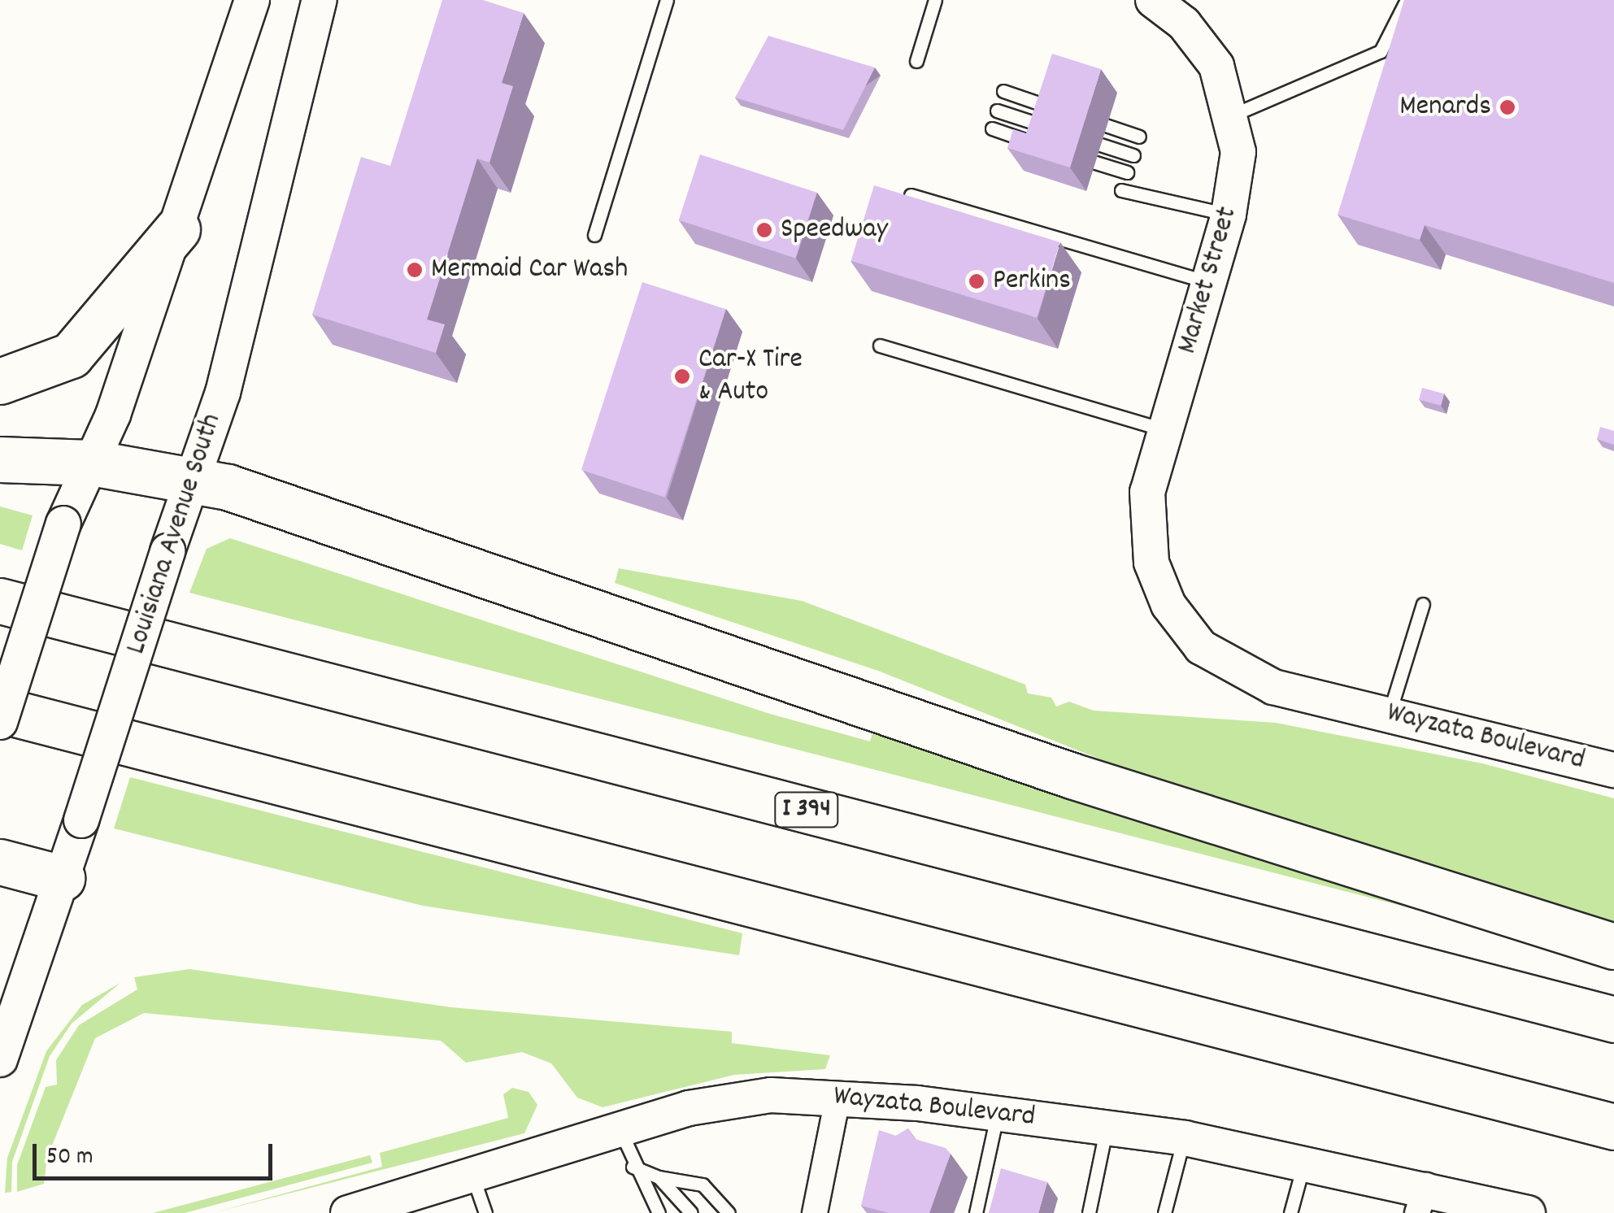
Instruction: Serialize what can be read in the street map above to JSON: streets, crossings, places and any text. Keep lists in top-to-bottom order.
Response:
{
  "streets": {
    "highway": ["I 394"],
    "street": ["Market Street", "Louisiana Avenue South", "Wayzata Boulevard"]
  },
  "crossings": [
    ["Market Street", "Wayzata Boulevard"]
  ],
  "places": [
    "Menards",
    "Speedway",
    "Mermaid Car Wash",
    "Perkins",
    "Car-X Tire & Auto"
  ],
  "scale_bar": "50 m"
}
